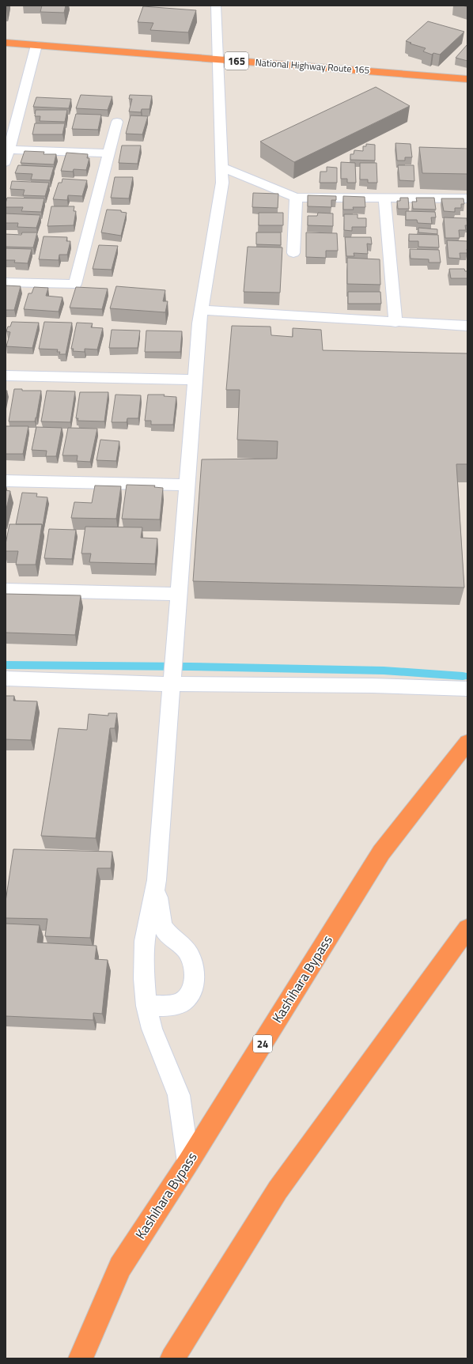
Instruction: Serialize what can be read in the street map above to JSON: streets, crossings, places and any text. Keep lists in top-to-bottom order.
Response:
{
  "streets": {
    "highway": [
      "165",
      "National Highway Route 165",
      "Kashihara Bypass",
      "24"
    ]
  }
}
